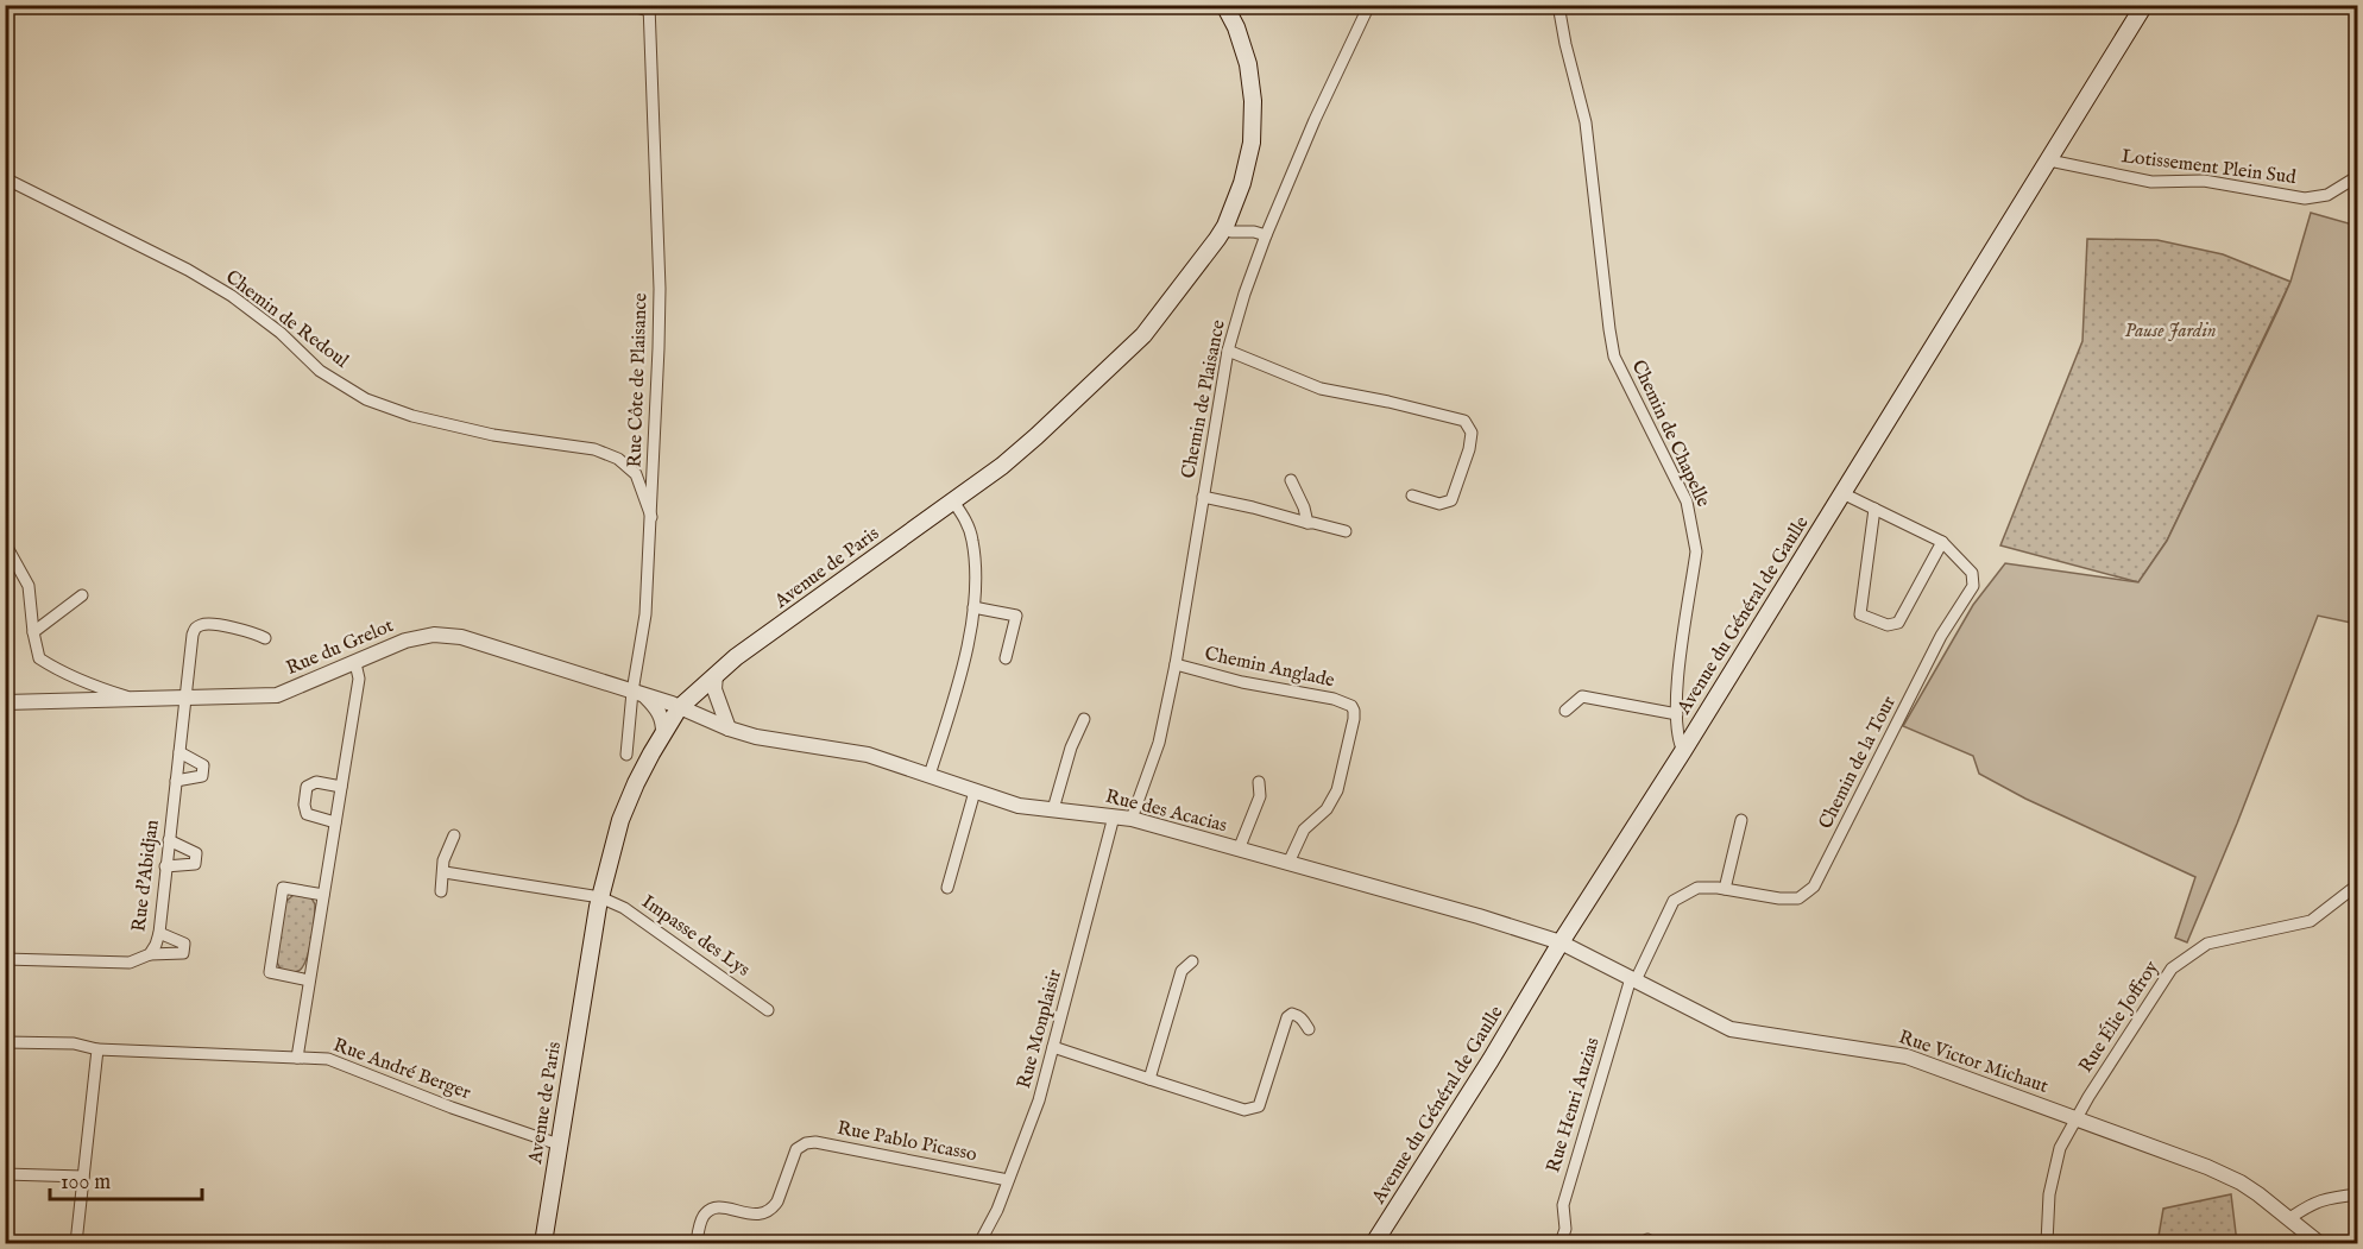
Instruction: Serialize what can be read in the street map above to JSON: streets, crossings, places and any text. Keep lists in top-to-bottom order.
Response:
{
  "streets": {
    "main road": ["Avenue de Paris", "Avenue du Général de Gaulle"],
    "street": [
      "Lotissement Plein Sud",
      "Chemin de Redoul",
      "Rue Côte de Plaisance",
      "Chemin de Plaisance",
      "Chemin de Chapelle",
      "Rue du Grelot",
      "Chemin Anglade",
      "Chemin de la Tour",
      "Rue des Acacias",
      "Rue d'Abidjan",
      "Impasse des Lys",
      "Rue Élie Joffroy",
      "Rue Monplaisir",
      "Rue Victor Michaut",
      "Rue André Berger",
      "Rue Henri Auzias",
      "Rue Pablo Picasso"
    ]
  },
  "crossings": [
    ["Lotissement Plein Sud", "Avenue du Général de Gaulle"],
    ["Chemin de Redoul", "Rue Côte de Plaisance"],
    ["Rue Côte de Plaisance", "Rue du Grelot"],
    ["Chemin de Plaisance", "Chemin Anglade"],
    ["Chemin de Plaisance", "Rue des Acacias"],
    ["Chemin de Chapelle", "Avenue du Général de Gaulle"],
    ["Avenue de Paris", "Rue du Grelot"],
    ["Avenue de Paris", "Rue des Acacias"],
    ["Avenue de Paris", "Impasse des Lys"],
    ["Avenue de Paris", "Rue André Berger"],
    ["Avenue du Général de Gaulle", "Rue des Acacias"],
    ["Avenue du Général de Gaulle", "Rue Victor Michaut"],
    ["Rue du Grelot", "Rue des Acacias"],
    ["Rue du Grelot", "Rue d'Abidjan"],
    ["Chemin Anglade", "Rue des Acacias"],
    ["Chemin de la Tour", "Rue Victor Michaut"],
    ["Chemin de la Tour", "Rue Henri Auzias"],
    ["Rue des Acacias", "Rue Monplaisir"],
    ["Rue des Acacias", "Rue Victor Michaut"],
    ["Rue Élie Joffroy", "Rue Victor Michaut"],
    ["Rue Monplaisir", "Rue Pablo Picasso"],
    ["Rue Victor Michaut", "Rue Henri Auzias"]
  ],
  "parks": ["Pause Jardin"],
  "scale_bar": "100 m"
}
